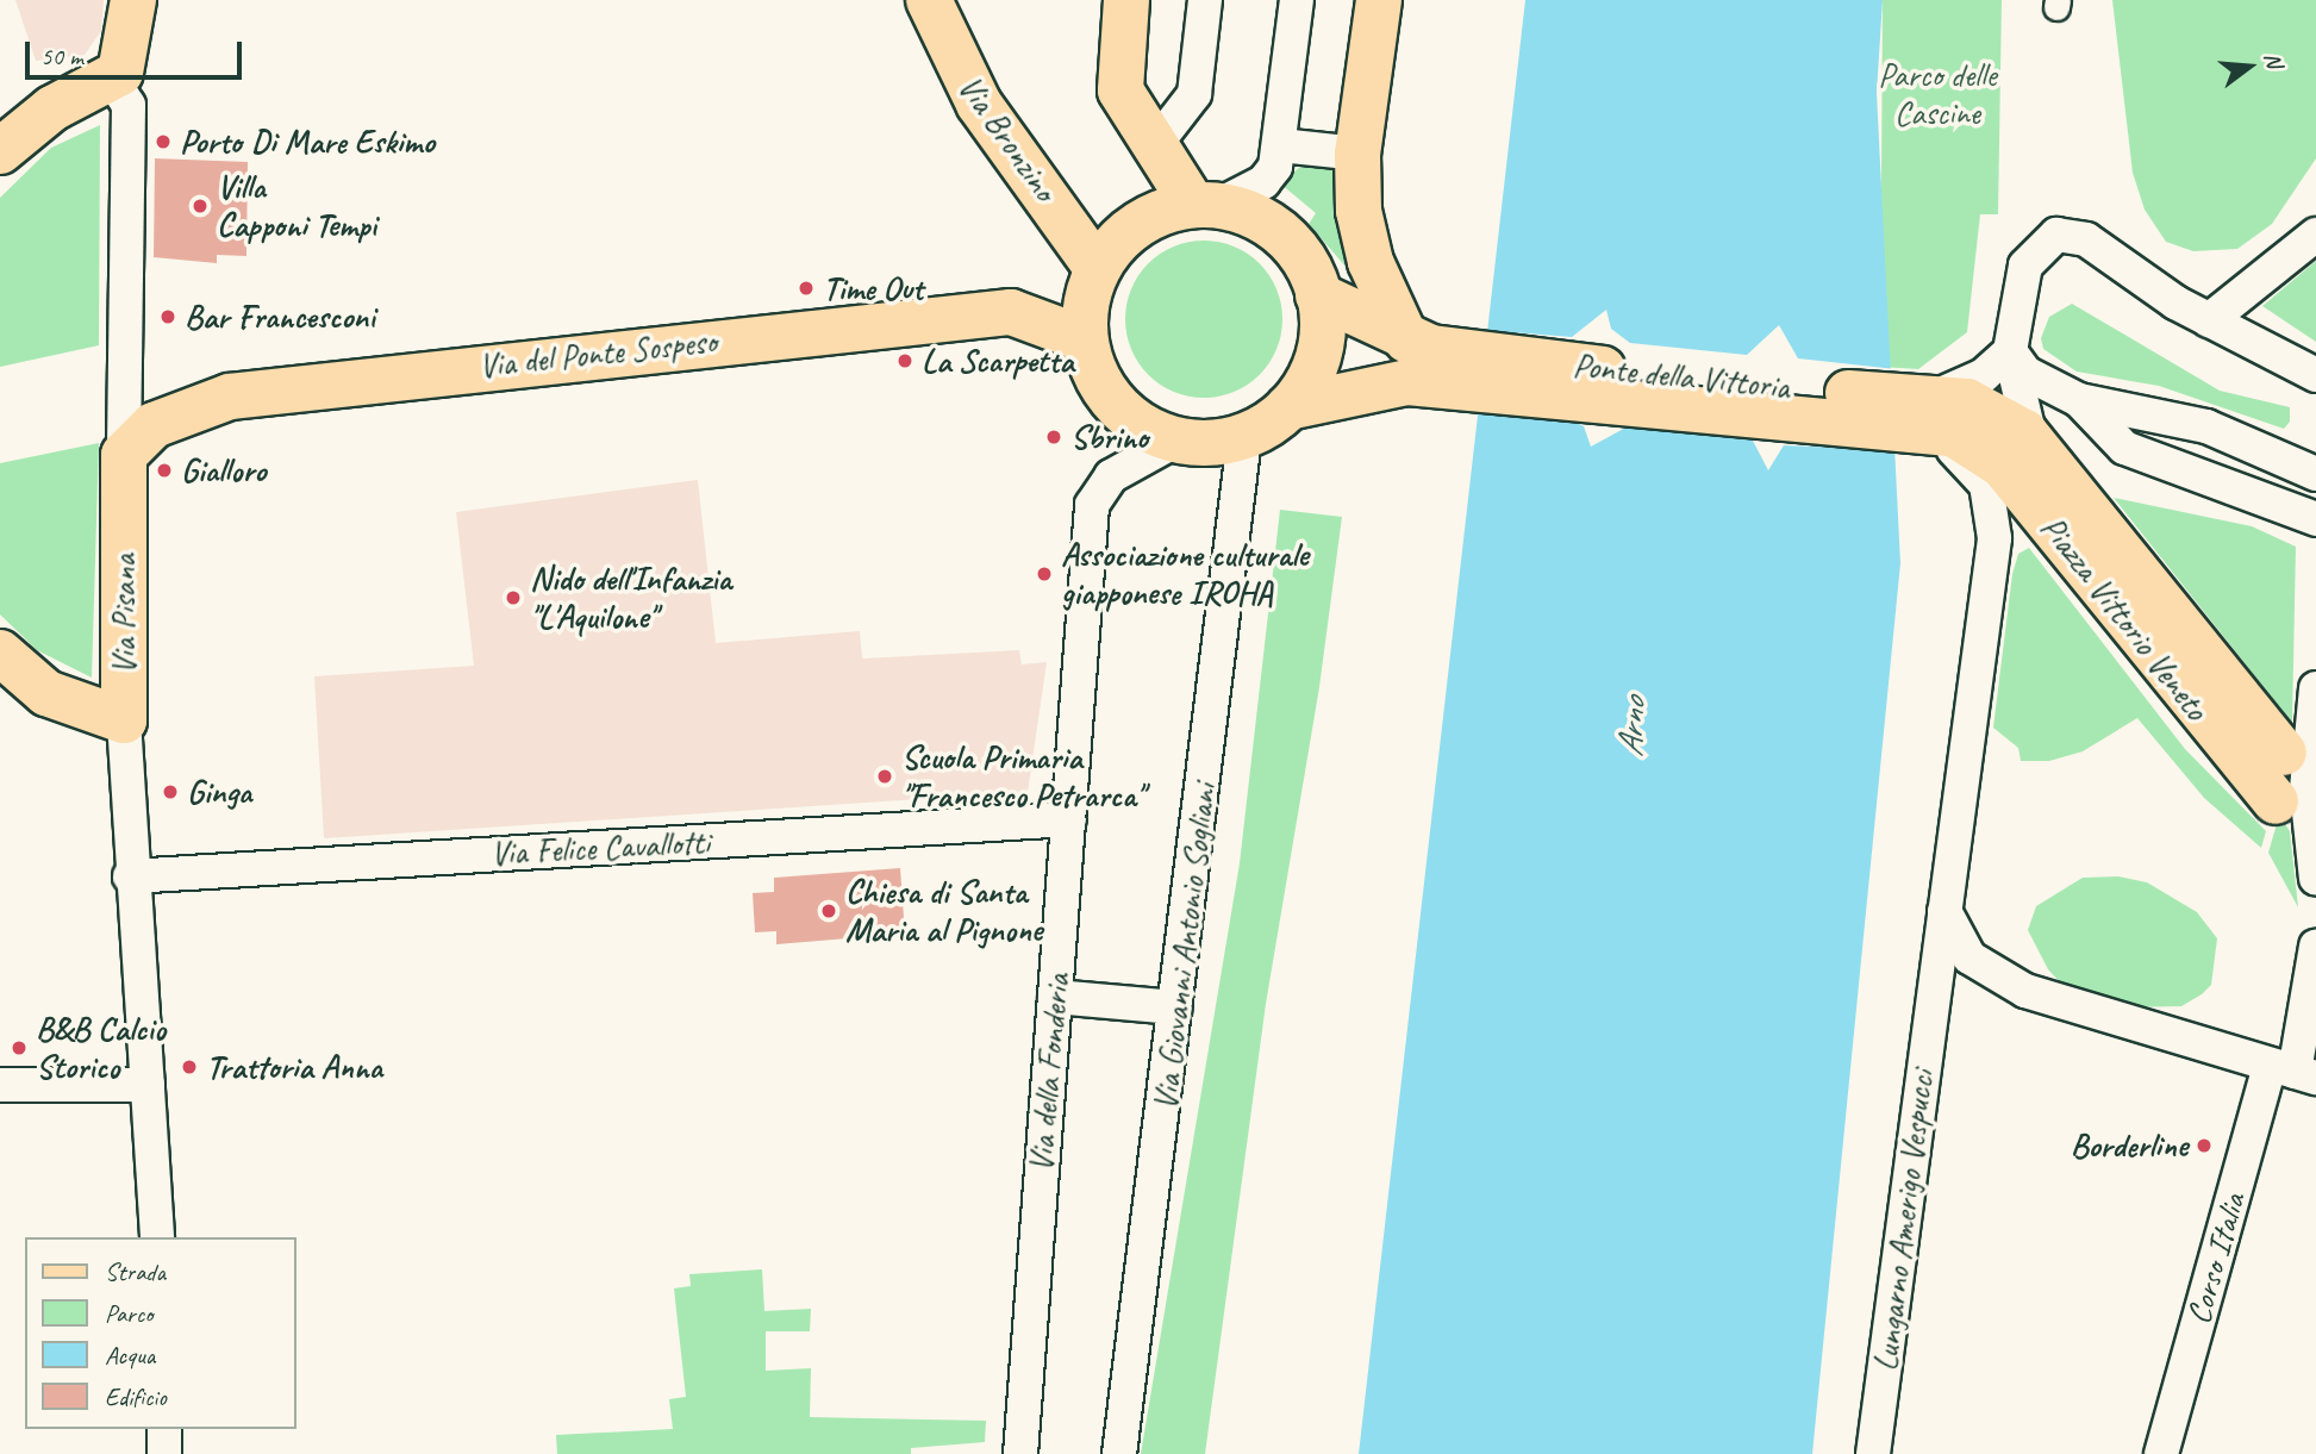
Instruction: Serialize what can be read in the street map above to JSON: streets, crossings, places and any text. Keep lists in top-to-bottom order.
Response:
{
  "streets": {
    "main road": [
      "Via Bronzino",
      "Via del Ponte Sospeso",
      "Ponte della Vittoria",
      "Via Pisana",
      "Piazza Vittorio Veneto"
    ],
    "street": [
      "Via Felice Cavallotti",
      "Via Giovanni Antonio Sogliani",
      "Via della Fonderia",
      "Lungarno Amerigo Vespucci",
      "Corso Italia"
    ]
  },
  "crossings": [
    ["Via Bronzino", "Via del Ponte Sospeso"],
    ["Via Bronzino", "Via Giovanni Antonio Sogliani"],
    ["Via Bronzino", "Via della Fonderia"],
    ["Via del Ponte Sospeso", "Via Pisana"],
    ["Via del Ponte Sospeso", "Via Giovanni Antonio Sogliani"],
    ["Via del Ponte Sospeso", "Via della Fonderia"],
    ["Ponte della Vittoria", "Piazza Vittorio Veneto"],
    ["Via Pisana", "Via Felice Cavallotti"],
    ["Piazza Vittorio Veneto", "Lungarno Amerigo Vespucci"],
    ["Via Felice Cavallotti", "Via della Fonderia"],
    ["Via Giovanni Antonio Sogliani", "Via della Fonderia"]
  ],
  "water": ["Arno"],
  "parks": ["Parco delle Cascine"],
  "places": [
    "Porto Di Mare Eskimo",
    "Villa Capponi Tempi",
    "Time Out",
    "Bar Francesconi",
    "La Scarpetta",
    "Sbrino",
    "Gialloro",
    "Associazione culturale giapponese IROHA",
    "Nido dell'Infanzia \"L'Aquilone\"",
    "Scuola Primaria \"Francesco Petrarca\"",
    "Ginga",
    "Chiesa di Santa Maria al Pignone",
    "B&B Calcio Storico",
    "Trattoria Anna",
    "Borderline"
  ],
  "legend": [
    "Strada",
    "Parco",
    "Acqua",
    "Edificio"
  ],
  "scale_bar": "50 m",
  "north": "right"
}
